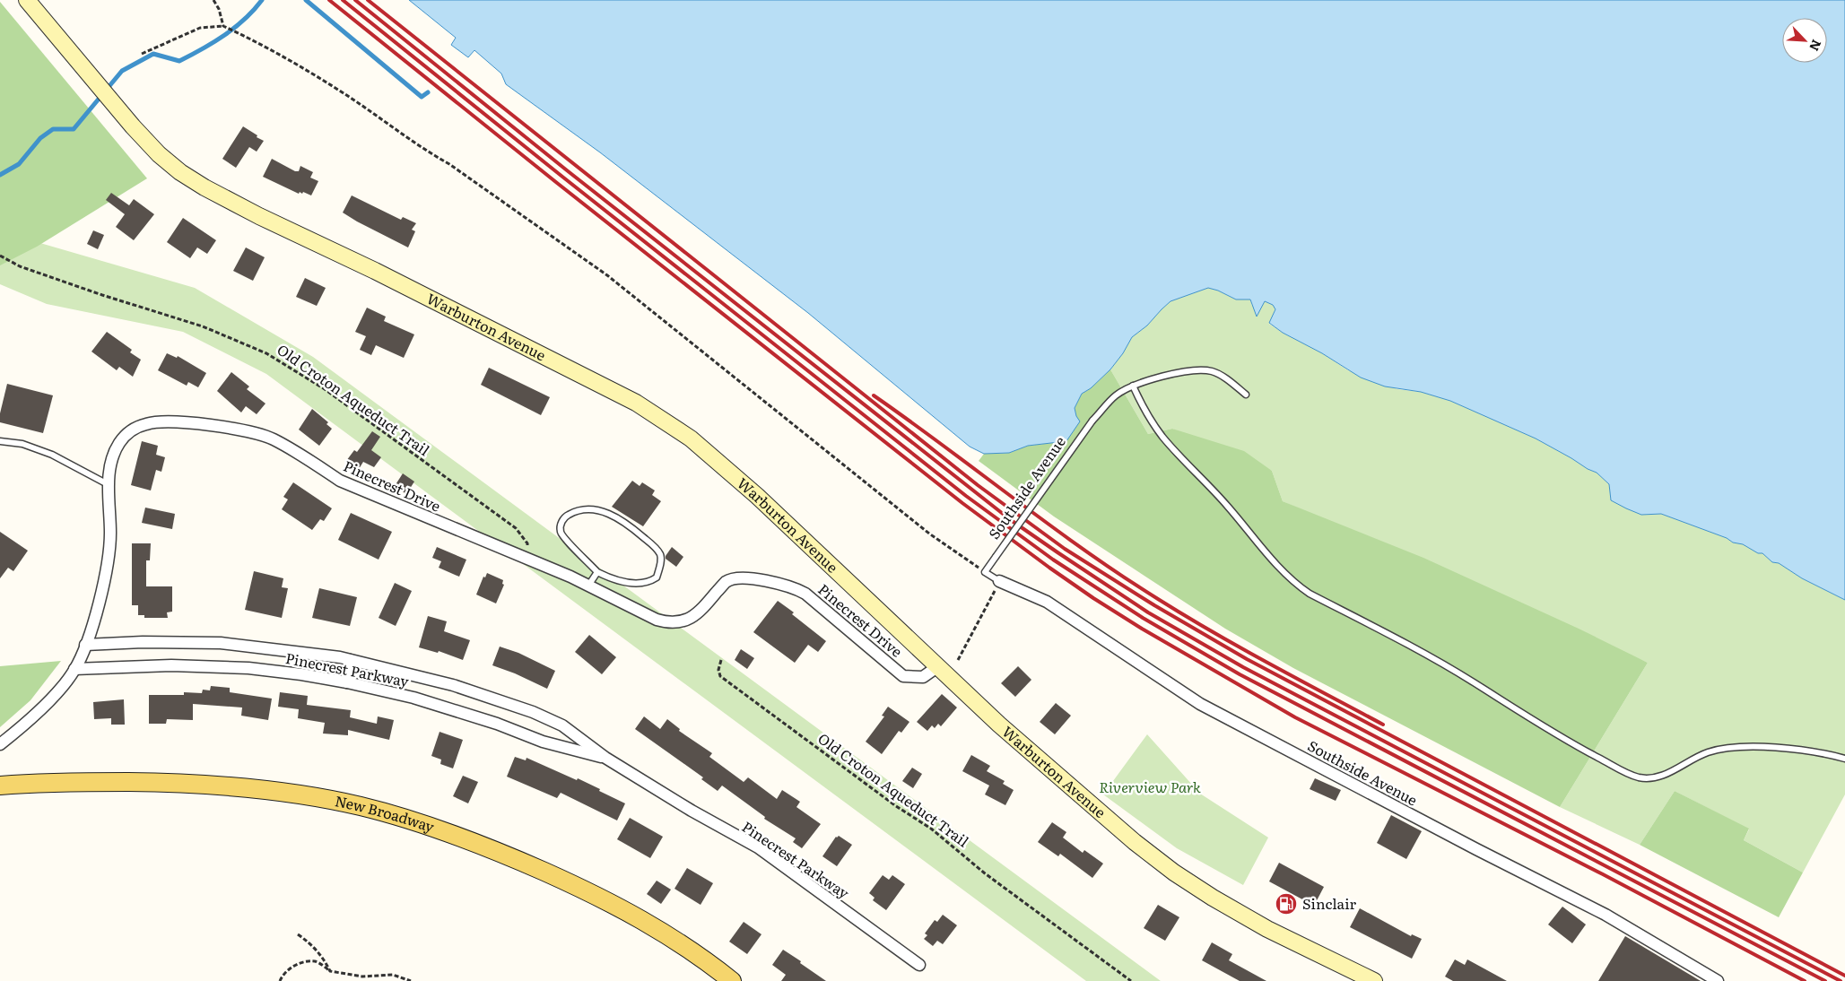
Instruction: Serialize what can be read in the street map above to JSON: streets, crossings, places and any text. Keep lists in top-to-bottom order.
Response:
{
  "streets": {
    "main road": ["New Broadway"],
    "street": [
      "Warburton Avenue",
      "Pinecrest Drive",
      "Southside Avenue",
      "Pinecrest Parkway"
    ],
    "path": ["Old Croton Aqueduct Trail"]
  },
  "crossings": [
    ["Warburton Avenue", "Pinecrest Drive"],
    ["Old Croton Aqueduct Trail", "Pinecrest Drive"],
    ["Pinecrest Drive", "Pinecrest Parkway"]
  ],
  "parks": ["Riverview Park"],
  "places": {
    "fuel station": ["Sinclair"]
  },
  "north": "bottom right"
}
